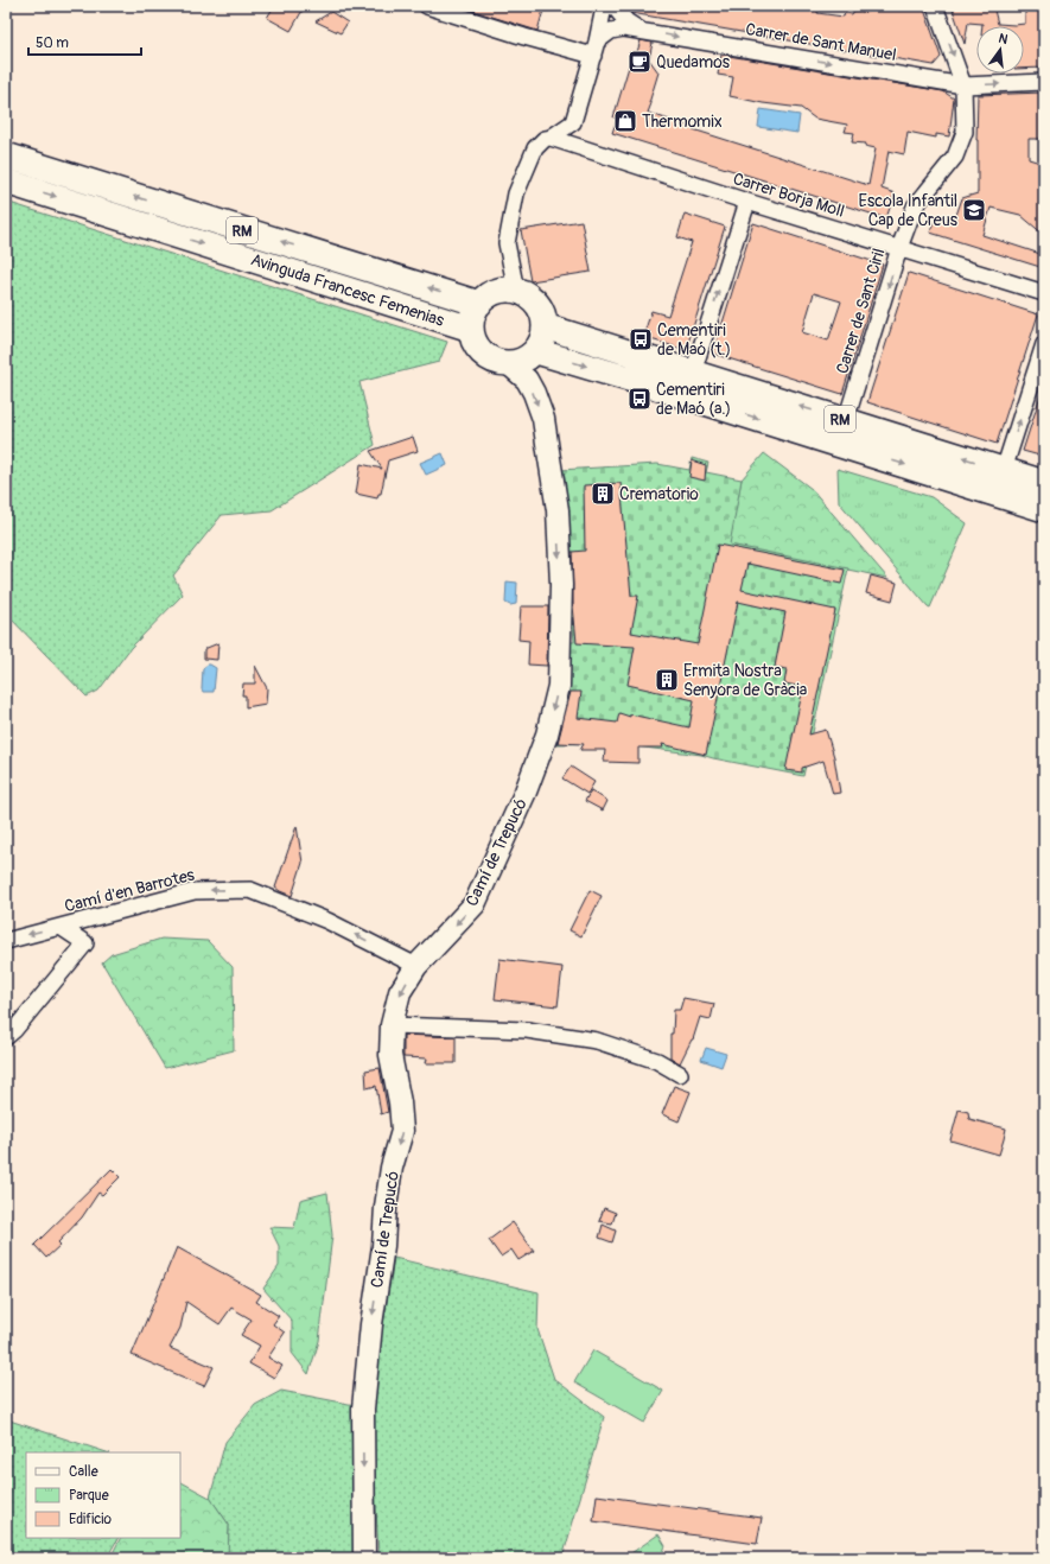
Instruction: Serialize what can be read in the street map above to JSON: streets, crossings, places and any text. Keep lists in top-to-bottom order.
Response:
{
  "streets": {
    "main road": ["RM", "Avinguda Francesc Femenias"],
    "street": [
      "Carrer de Sant Manuel",
      "Carrer Borja Moll",
      "Carrer de Sant Ciril",
      "Camí de Trepucó",
      "Camí d'en Barrotes"
    ]
  },
  "crossings": [
    ["Carrer de Sant Manuel", "Carrer de Sant Ciril"],
    ["Carrer Borja Moll", "Carrer de Sant Ciril"],
    ["RM", "Avinguda Francesc Femenias"],
    ["RM", "Carrer de Sant Ciril"],
    ["RM", "Camí de Trepucó"],
    ["Avinguda Francesc Femenias", "Camí de Trepucó"],
    ["Camí de Trepucó", "Camí d'en Barrotes"]
  ],
  "one_way": [
    "Carrer de Sant Manuel",
    "Carrer de Sant Ciril",
    "Camí de Trepucó",
    "Camí d'en Barrotes"
  ],
  "places": {
    "cafe": ["Quedamos"],
    "shop": ["Thermomix"],
    "school or university": ["Escola Infantil Cap de Creus"],
    "bus stop": ["Cementiri de Maó (t.)", "Cementiri de Maó (a.)"],
    "building": ["Crematorio", "Ermita Nostra Senyora de Gràcia"]
  },
  "legend": ["Calle", "Parque", "Edificio"],
  "scale_bar": "50 m",
  "north": "top"
}
